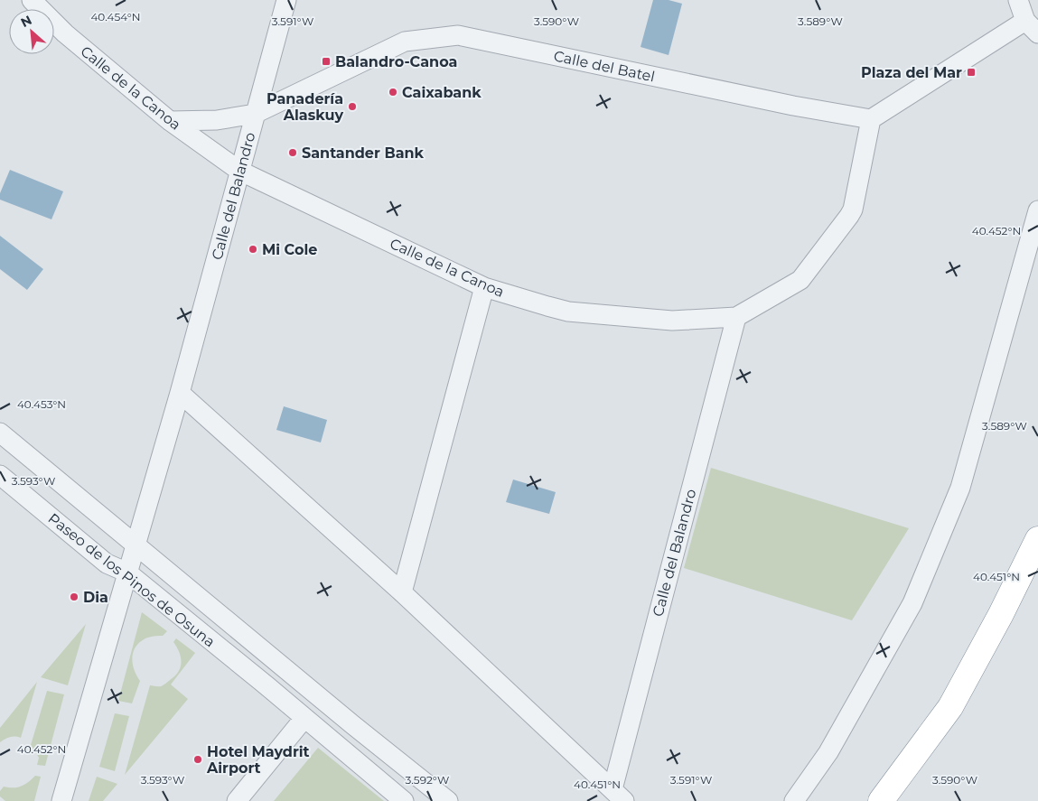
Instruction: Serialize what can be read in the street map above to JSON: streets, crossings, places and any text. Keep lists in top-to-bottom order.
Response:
{
  "streets": {
    "street": [
      "Calle del Batel",
      "Calle de la Canoa",
      "Calle del Balandro",
      "Paseo de los Pinos de Osuna"
    ]
  },
  "crossings": [
    ["Calle del Batel", "Calle de la Canoa"],
    ["Calle del Batel", "Calle del Balandro"],
    ["Calle de la Canoa", "Calle del Balandro"],
    ["Calle del Balandro", "Paseo de los Pinos de Osuna"]
  ],
  "places": {
    "transit": ["Balandro-Canoa", "Plaza del Mar"],
    "other": [
      "Caixabank",
      "Panadería Alaskuy",
      "Santander Bank",
      "Mi Cole",
      "Dia",
      "Hotel Maydrit Airport"
    ]
  },
  "north": "top left",
  "coordinates": [
    "40.454°N",
    "3.591°W",
    "3.590°W",
    "3.589°W",
    "40.452°N",
    "40.453°N",
    "3.593°W",
    "40.451°N",
    "3.592°W"
  ]
}
